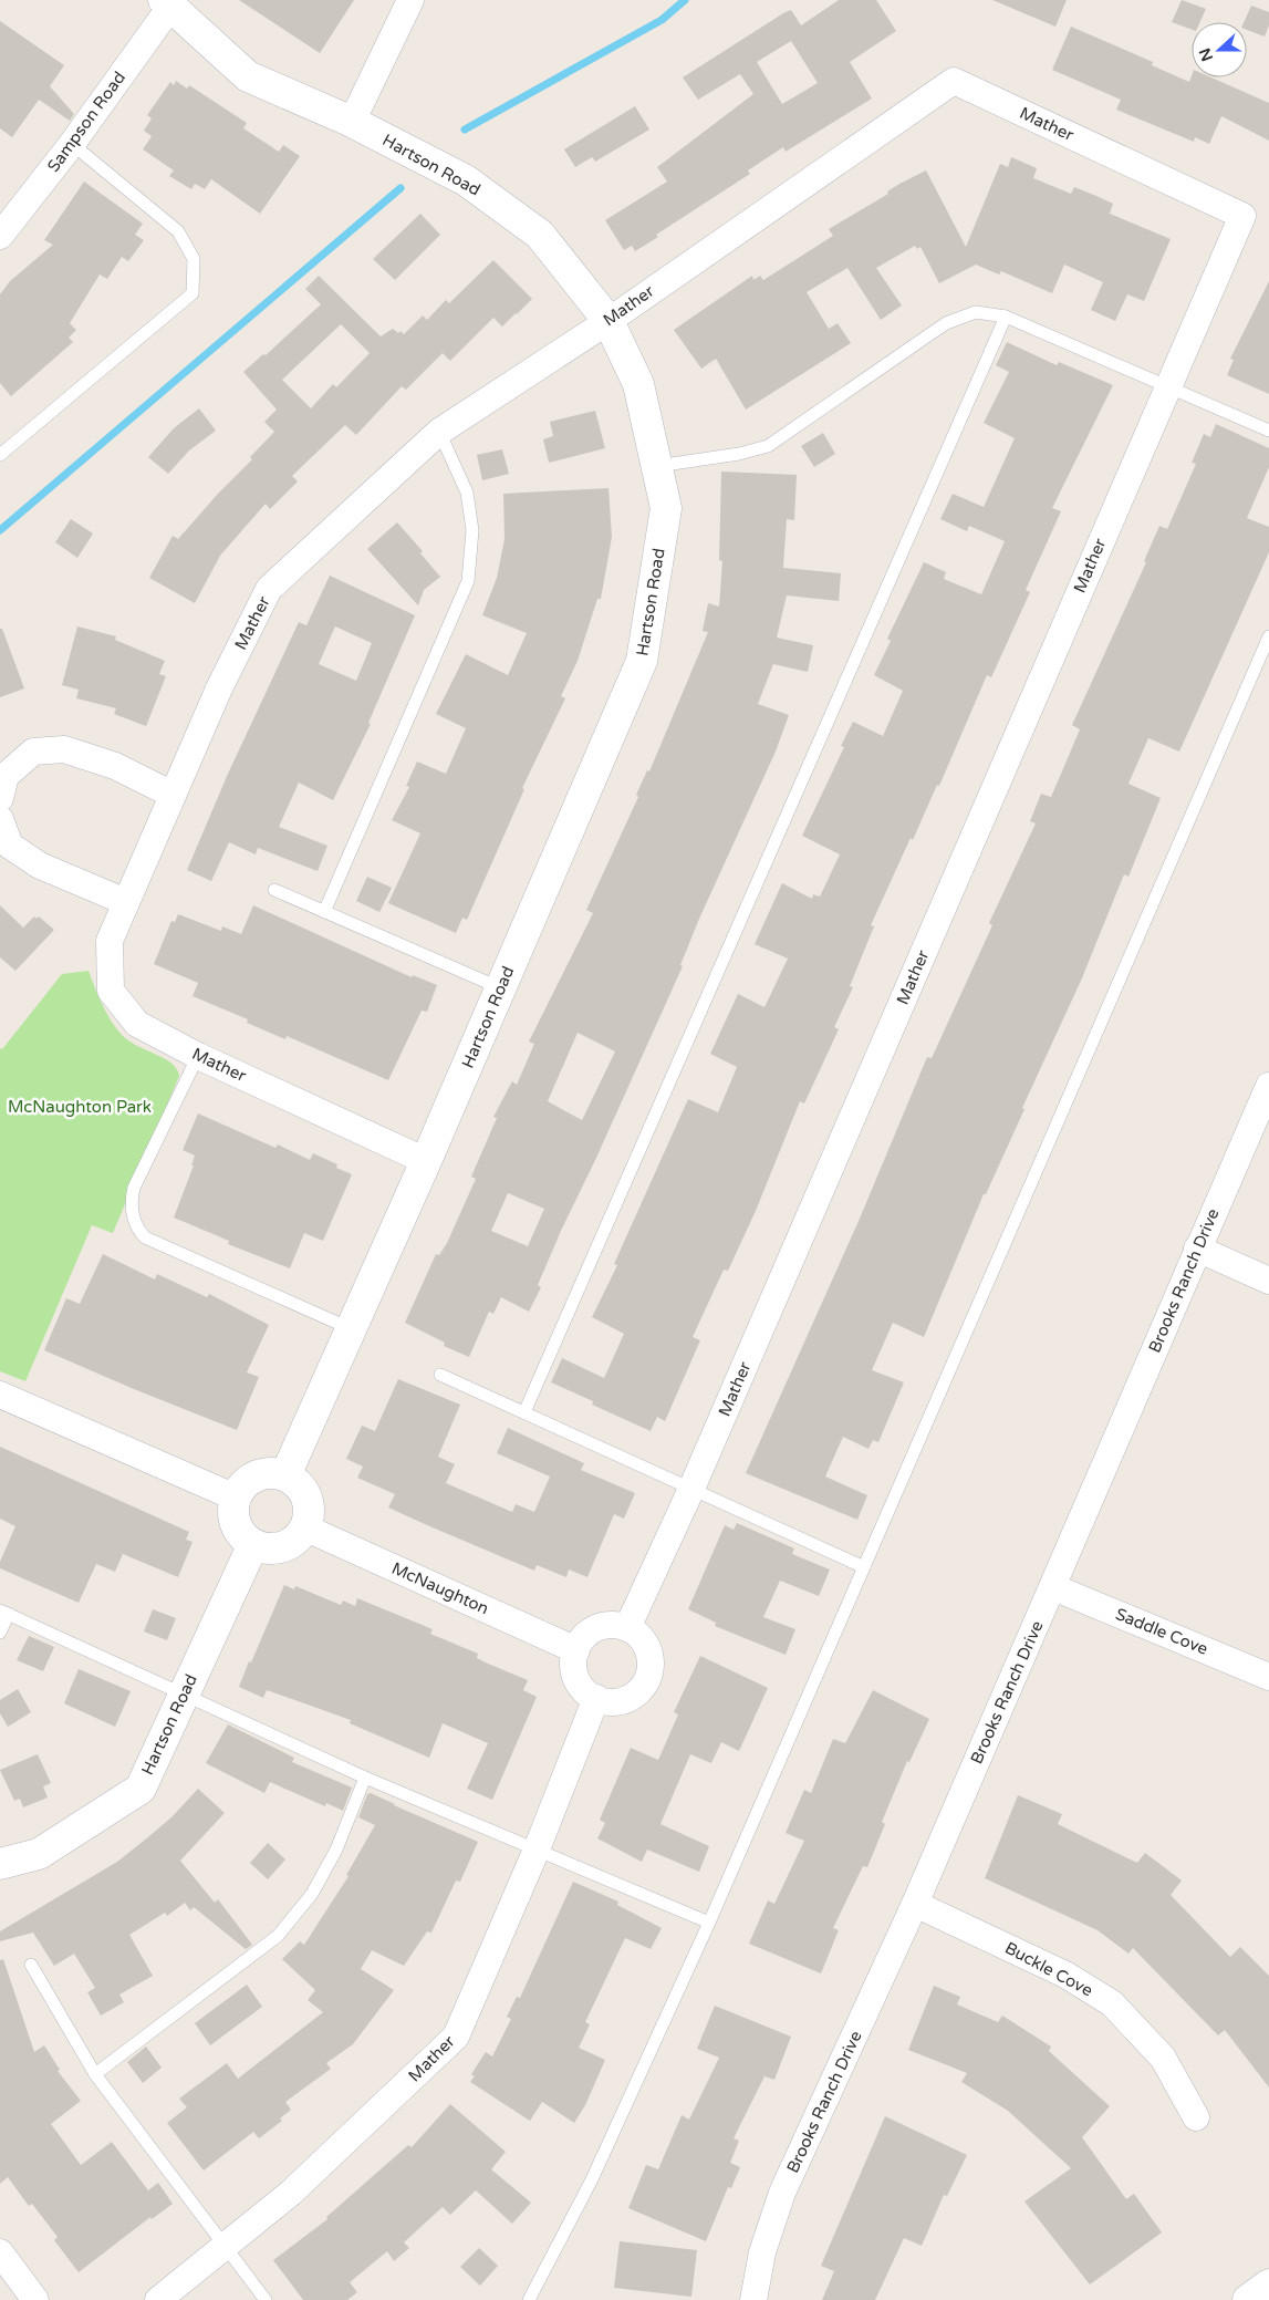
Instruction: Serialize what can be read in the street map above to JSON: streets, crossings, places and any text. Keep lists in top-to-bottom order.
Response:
{
  "streets": {
    "street": [
      "Sampson Road",
      "Mather",
      "Hartson Road",
      "Brooks Ranch Drive",
      "McNaughton",
      "Saddle Cove",
      "Buckle Cove"
    ]
  },
  "crossings": [
    ["Sampson Road", "Hartson Road"],
    ["Mather", "Hartson Road"],
    ["Mather", "McNaughton"],
    ["Hartson Road", "McNaughton"],
    ["Brooks Ranch Drive", "Saddle Cove"],
    ["Brooks Ranch Drive", "Buckle Cove"]
  ],
  "parks": ["McNaughton Park"],
  "north": "left"
}
